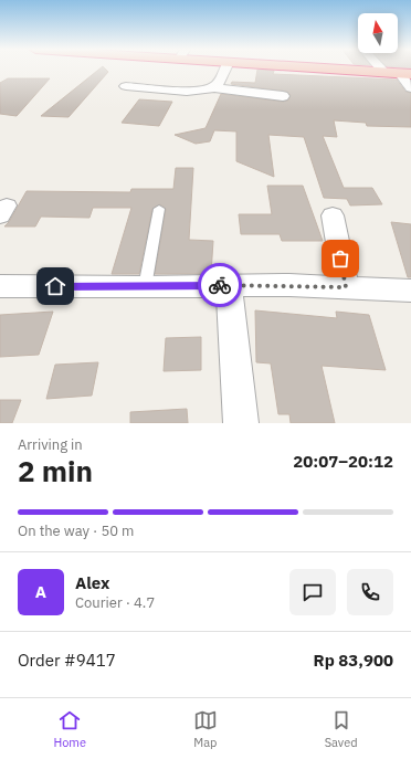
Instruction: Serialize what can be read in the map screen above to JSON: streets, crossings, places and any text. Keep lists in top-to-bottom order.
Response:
{
  "north": "top",
  "page": {
    "heading": ["2 min", "Arriving in", "20:07–20:12"],
    "panel": [
      "Alex",
      "Courier · 4.7",
      "Order #9417",
      "Rp 83,900"
    ],
    "bar": "On the way · 50 m",
    "round": "A",
    "tabs": ["Home", "Map", "Saved"]
  }
}
